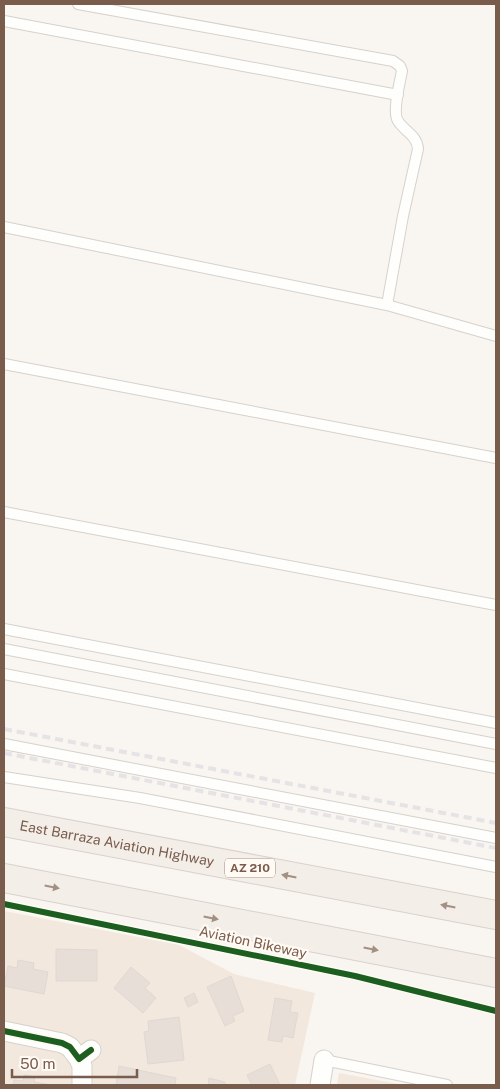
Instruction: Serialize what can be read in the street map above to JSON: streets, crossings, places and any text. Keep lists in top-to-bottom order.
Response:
{
  "streets": {
    "main road": ["East Barraza Aviation Highway", "AZ 210"],
    "cycle path": ["Aviation Bikeway"]
  },
  "scale_bar": "50 m"
}
